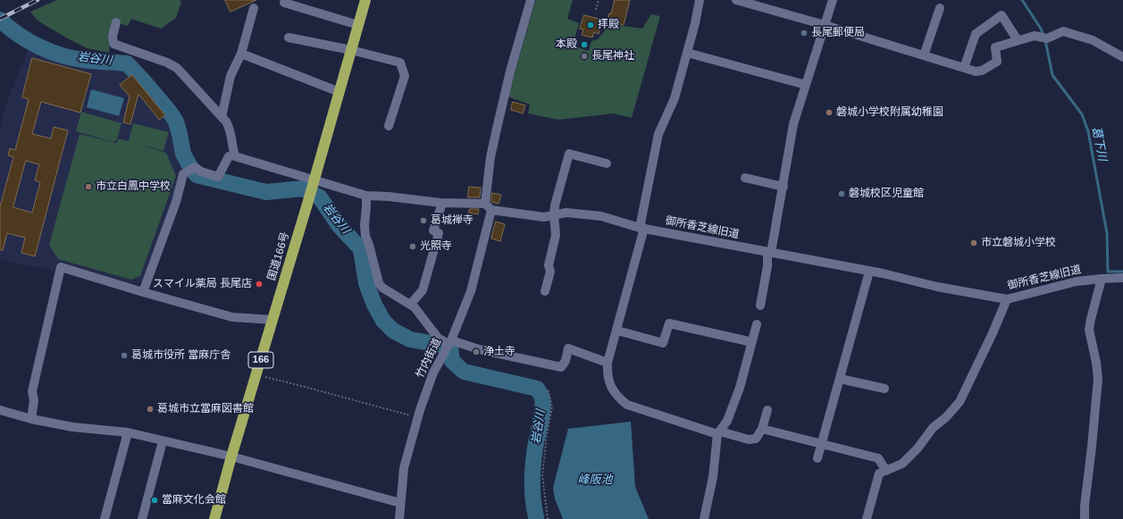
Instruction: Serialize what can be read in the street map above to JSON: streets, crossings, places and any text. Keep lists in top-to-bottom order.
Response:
{
  "streets": {
    "highway": ["国道166号", "166"],
    "street": ["御所香芝線旧道", "竹内街道"]
  },
  "crossings": [
    ["御所香芝線旧道", "国道166号"],
    ["御所香芝線旧道", "竹内街道"]
  ],
  "water": ["岩谷川", "葛下川", "峰阪池"],
  "places": [
    "拝殿",
    "長尾郵便局",
    "本殿",
    "長尾神社",
    "磐城小学校附属幼稚園",
    "市立白鳳中学校",
    "磐城校区児童館",
    "葛城禅寺",
    "市立磐城小学校",
    "光照寺",
    "スマイル薬局 長尾店",
    "浄土寺",
    "葛城市役所 當麻庁舎",
    "葛城市立當麻図書館",
    "當麻文化会館"
  ]
}
